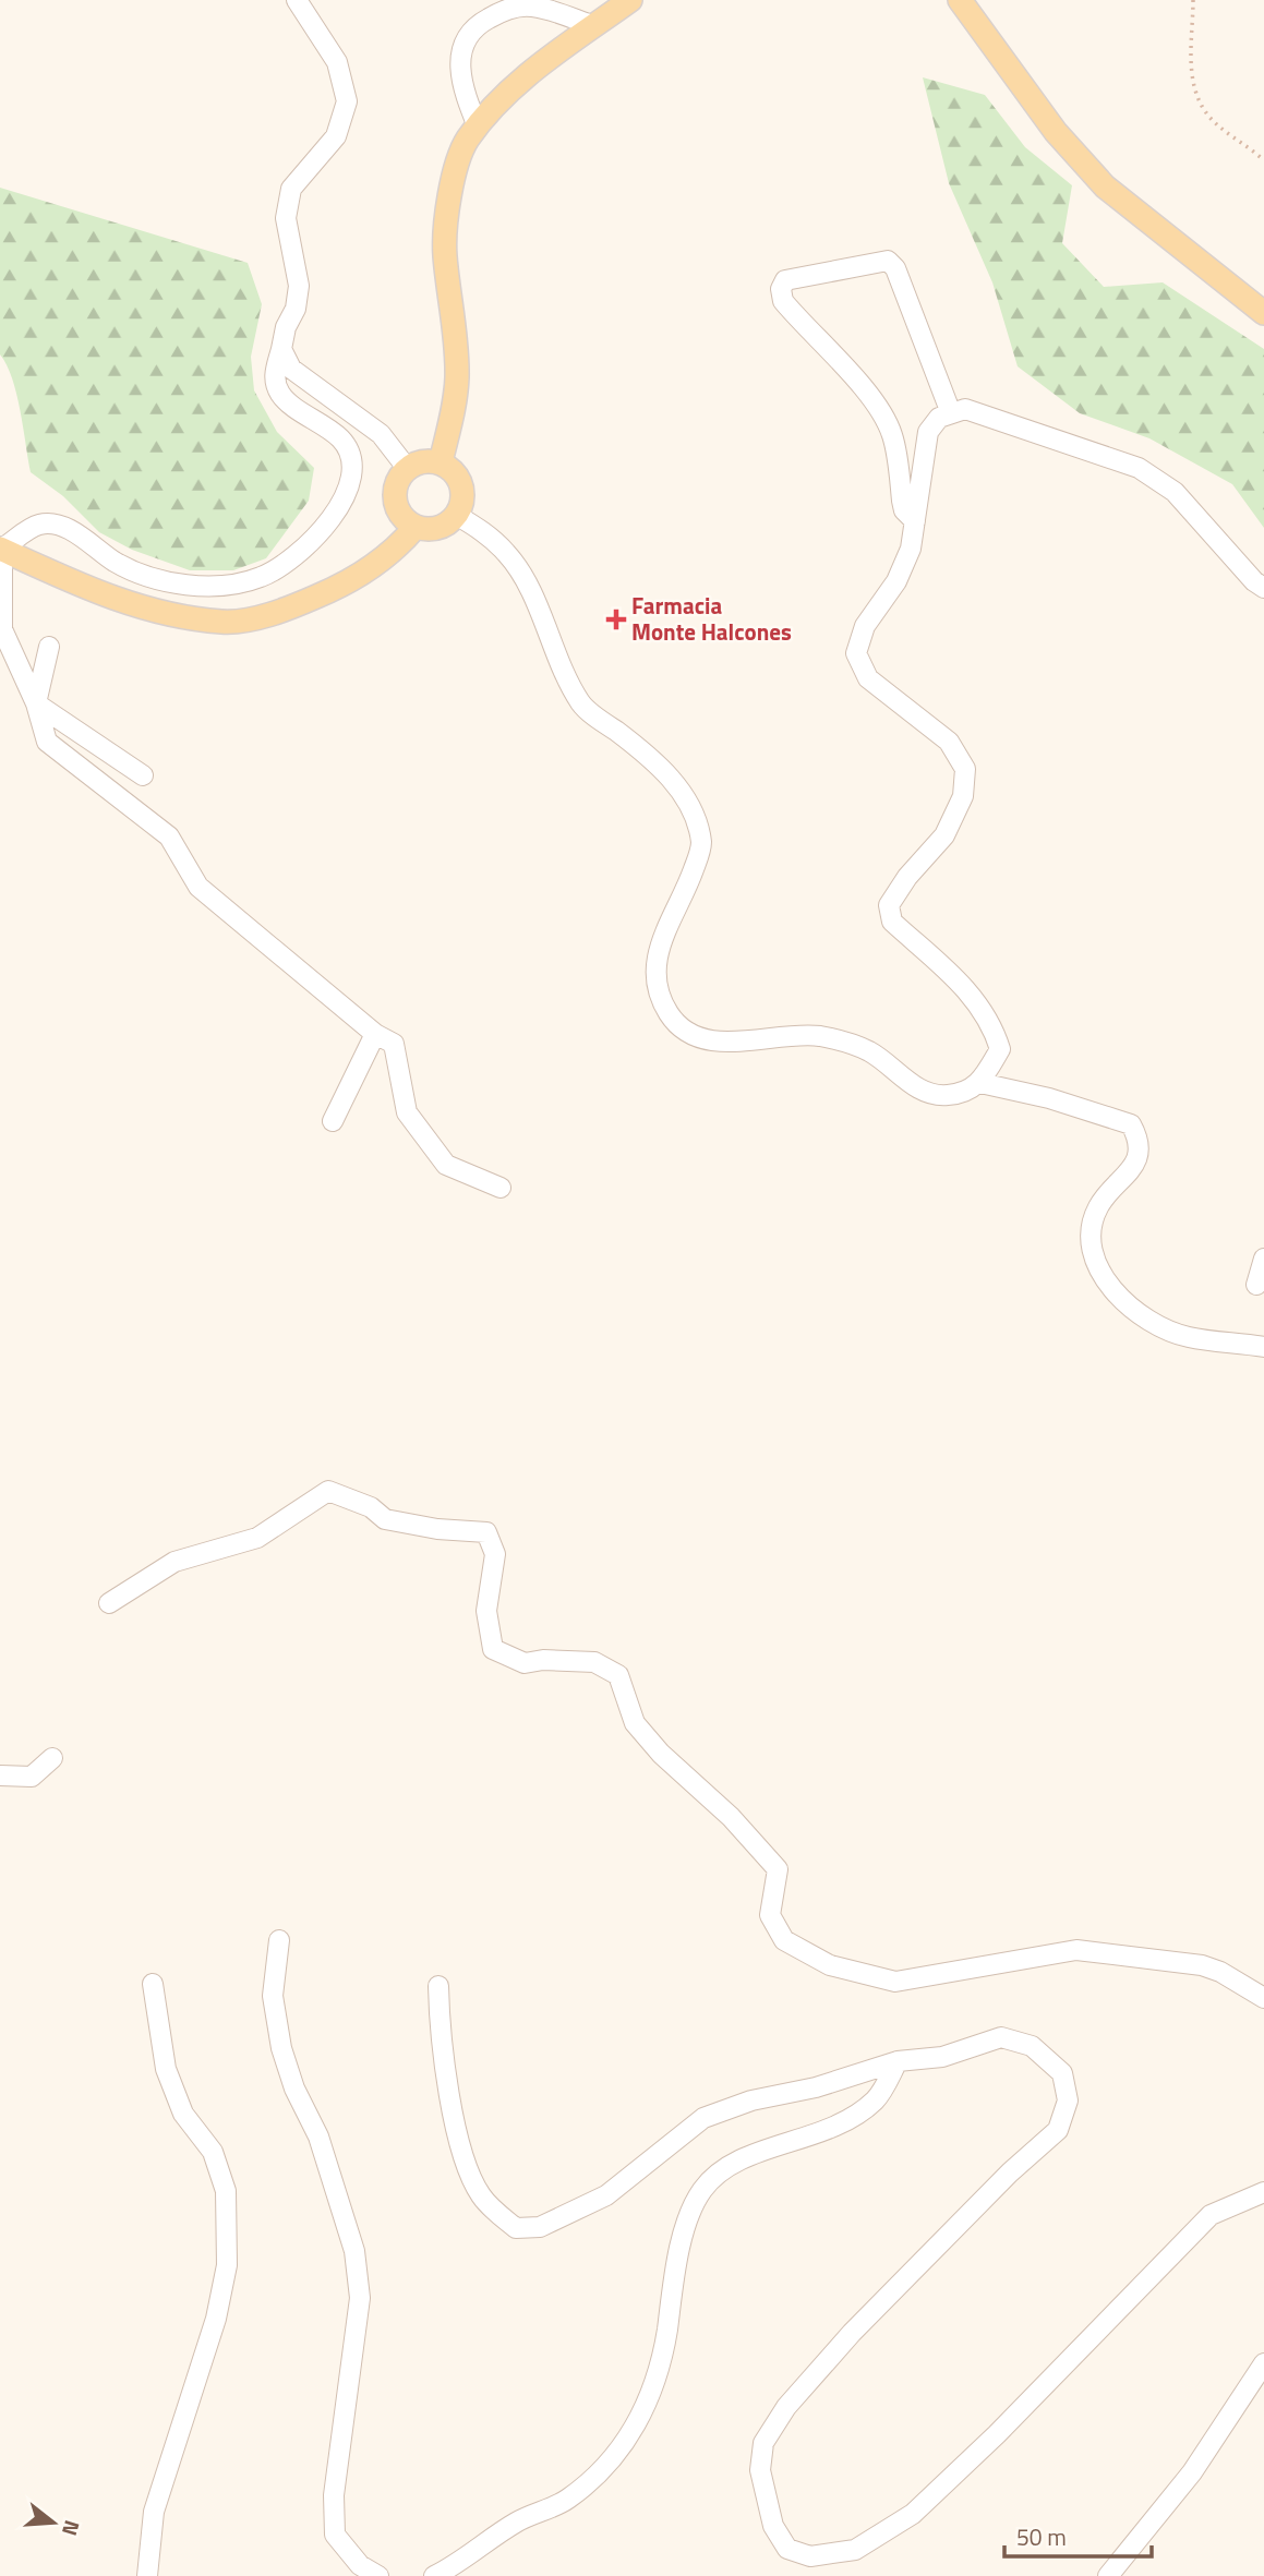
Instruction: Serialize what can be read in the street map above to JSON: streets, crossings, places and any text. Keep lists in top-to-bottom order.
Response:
{
  "places": {
    "health": ["Farmacia Monte Halcones"]
  },
  "scale_bar": "50 m",
  "north": "right"
}
